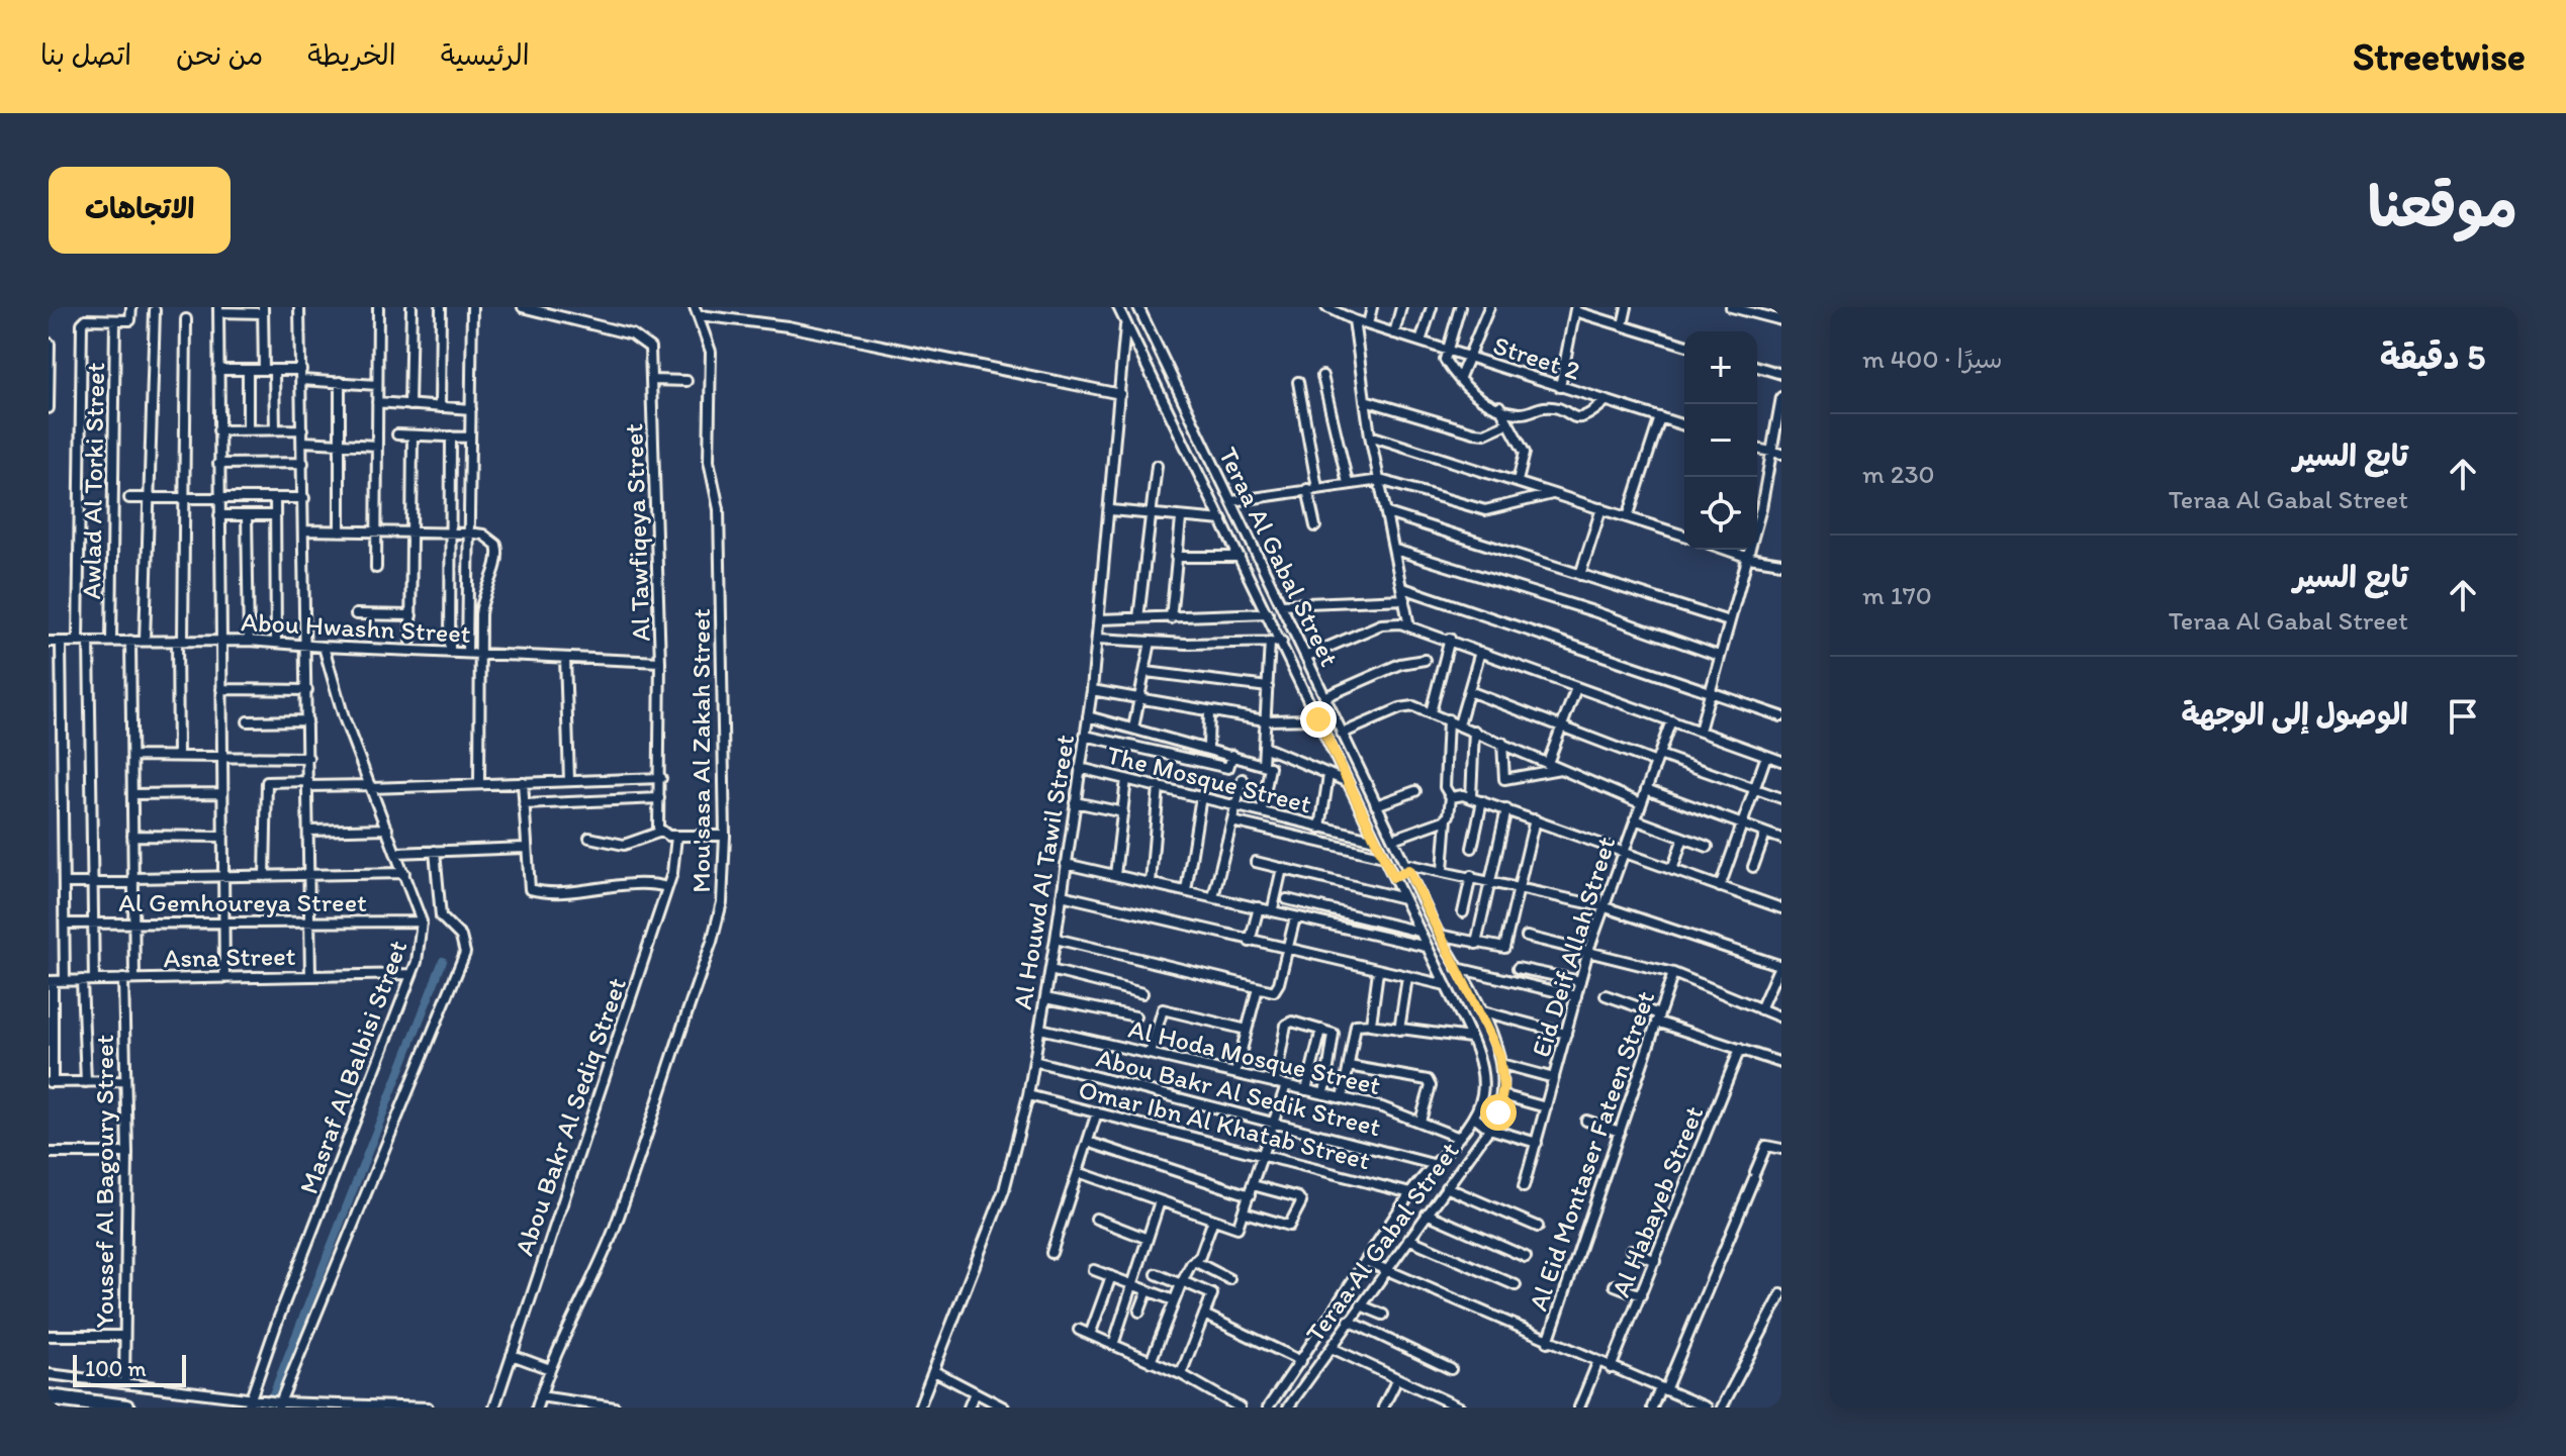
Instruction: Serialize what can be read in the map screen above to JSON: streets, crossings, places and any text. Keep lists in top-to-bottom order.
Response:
{
  "streets": {
    "street": [
      "Street 2",
      "Awlad Al Torki Street",
      "Al Tawfiqeya Street",
      "Teraa Al Gabal Street",
      "Abou Hwashn Street",
      "Mou'sasa Al Zakah Street",
      "The Mosque Street",
      "Al Houwd Al Tawil Street",
      "Al Gemhoureya Street",
      "Eid Deif Allah Street",
      "Asna Street",
      "Al Hoda Mosque Street",
      "Masraf Al Balbisi Street",
      "Abou Bakr Al Sedik Street",
      "Abou Bakr Al Sediq Street",
      "Omar Ibn Al Khatab Street",
      "Al Eid Montaser Fateen Street",
      "Youssef Al Bagoury Street",
      "Al Habayeb Street"
    ]
  },
  "crossings": [
    ["Awlad Al Torki Street", "Abou Hwashn Street"],
    ["Al Tawfiqeya Street", "Abou Hwashn Street"],
    ["Teraa Al Gabal Street", "The Mosque Street"],
    ["Teraa Al Gabal Street", "Al Houwd Al Tawil Street"],
    ["Teraa Al Gabal Street", "Al Hoda Mosque Street"],
    ["Teraa Al Gabal Street", "Abou Bakr Al Sedik Street"],
    ["Teraa Al Gabal Street", "Omar Ibn Al Khatab Street"],
    ["Abou Hwashn Street", "Masraf Al Balbisi Street"],
    ["The Mosque Street", "Al Houwd Al Tawil Street"],
    ["Al Houwd Al Tawil Street", "Al Hoda Mosque Street"],
    ["Al Houwd Al Tawil Street", "Abou Bakr Al Sedik Street"],
    ["Al Houwd Al Tawil Street", "Omar Ibn Al Khatab Street"],
    ["Al Gemhoureya Street", "Masraf Al Balbisi Street"],
    ["Asna Street", "Masraf Al Balbisi Street"],
    ["Asna Street", "Youssef Al Bagoury Street"]
  ],
  "scale_bar": "100 m",
  "page": {
    "header": "Streetwise",
    "nav": [
      "الرئيسية",
      "الخريطة",
      "من نحن",
      "اتصل بنا"
    ],
    "title": "موقعنا",
    "buttons": "الاتجاهات",
    "heading": ["5 دقيقة", "سيرًا · 400 m"],
    "map_buttons": ["+", "−"],
    "list": [
      ["تابع السير", "Teraa Al Gabal Street", "230 m"],
      ["تابع السير", "Teraa Al Gabal Street", "170 m"],
      "الوصول إلى الوجهة"
    ],
    "scale": "100 m"
  }
}
